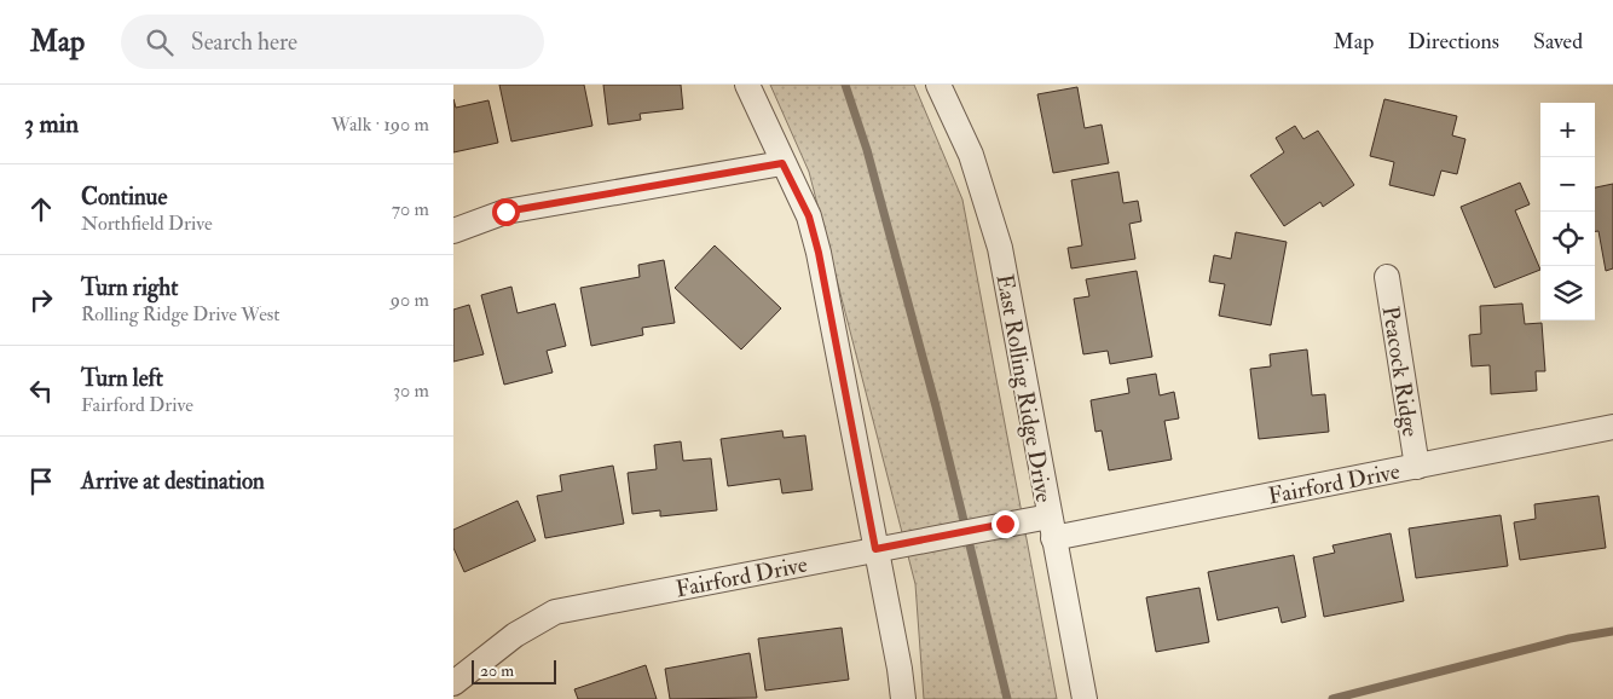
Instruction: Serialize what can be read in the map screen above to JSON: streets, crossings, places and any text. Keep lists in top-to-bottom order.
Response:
{
  "streets": {
    "street": ["Peacock Ridge", "East Rolling Ridge Drive", "Fairford Drive"]
  },
  "crossings": [
    ["Peacock Ridge", "Fairford Drive"],
    ["East Rolling Ridge Drive", "Fairford Drive"]
  ],
  "scale_bar": "20 m",
  "page": {
    "header": "Map",
    "search": "Search here",
    "nav": ["Map", "Directions", "Saved"],
    "heading": ["3 min", "Walk · 190 m"],
    "map_buttons": ["+", "−"],
    "list": [
      ["Continue", "Northfield Drive", "70 m"],
      ["Turn right", "Rolling Ridge Drive West", "90 m"],
      ["Turn left", "Fairford Drive", "30 m"],
      "Arrive at destination"
    ],
    "scale": "20 m"
  }
}
